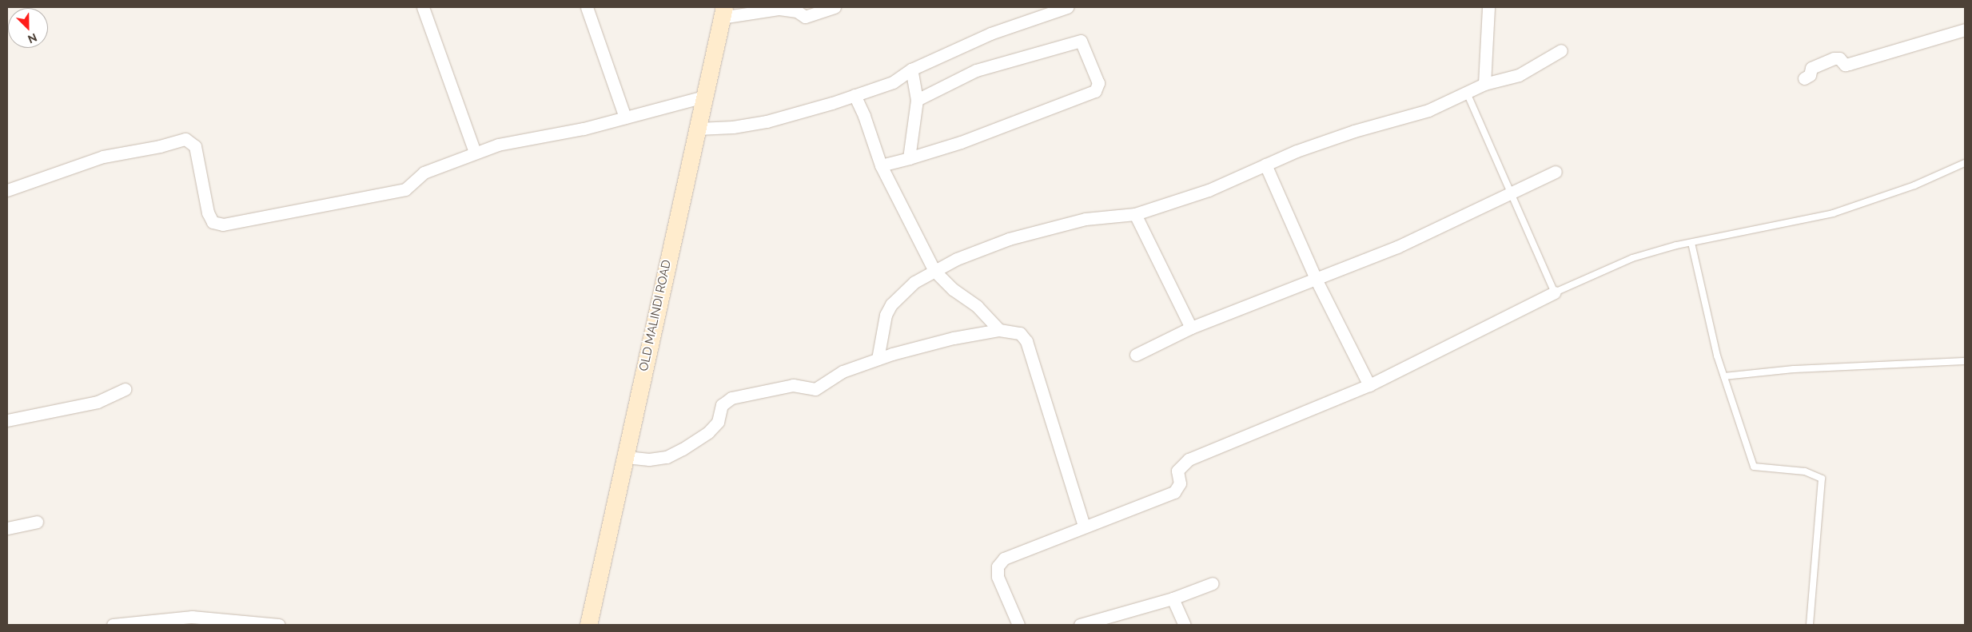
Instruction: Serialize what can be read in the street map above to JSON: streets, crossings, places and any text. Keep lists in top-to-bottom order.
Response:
{
  "streets": {
    "main road": ["OLD MALINDI ROAD"]
  },
  "north": "bottom right"
}
